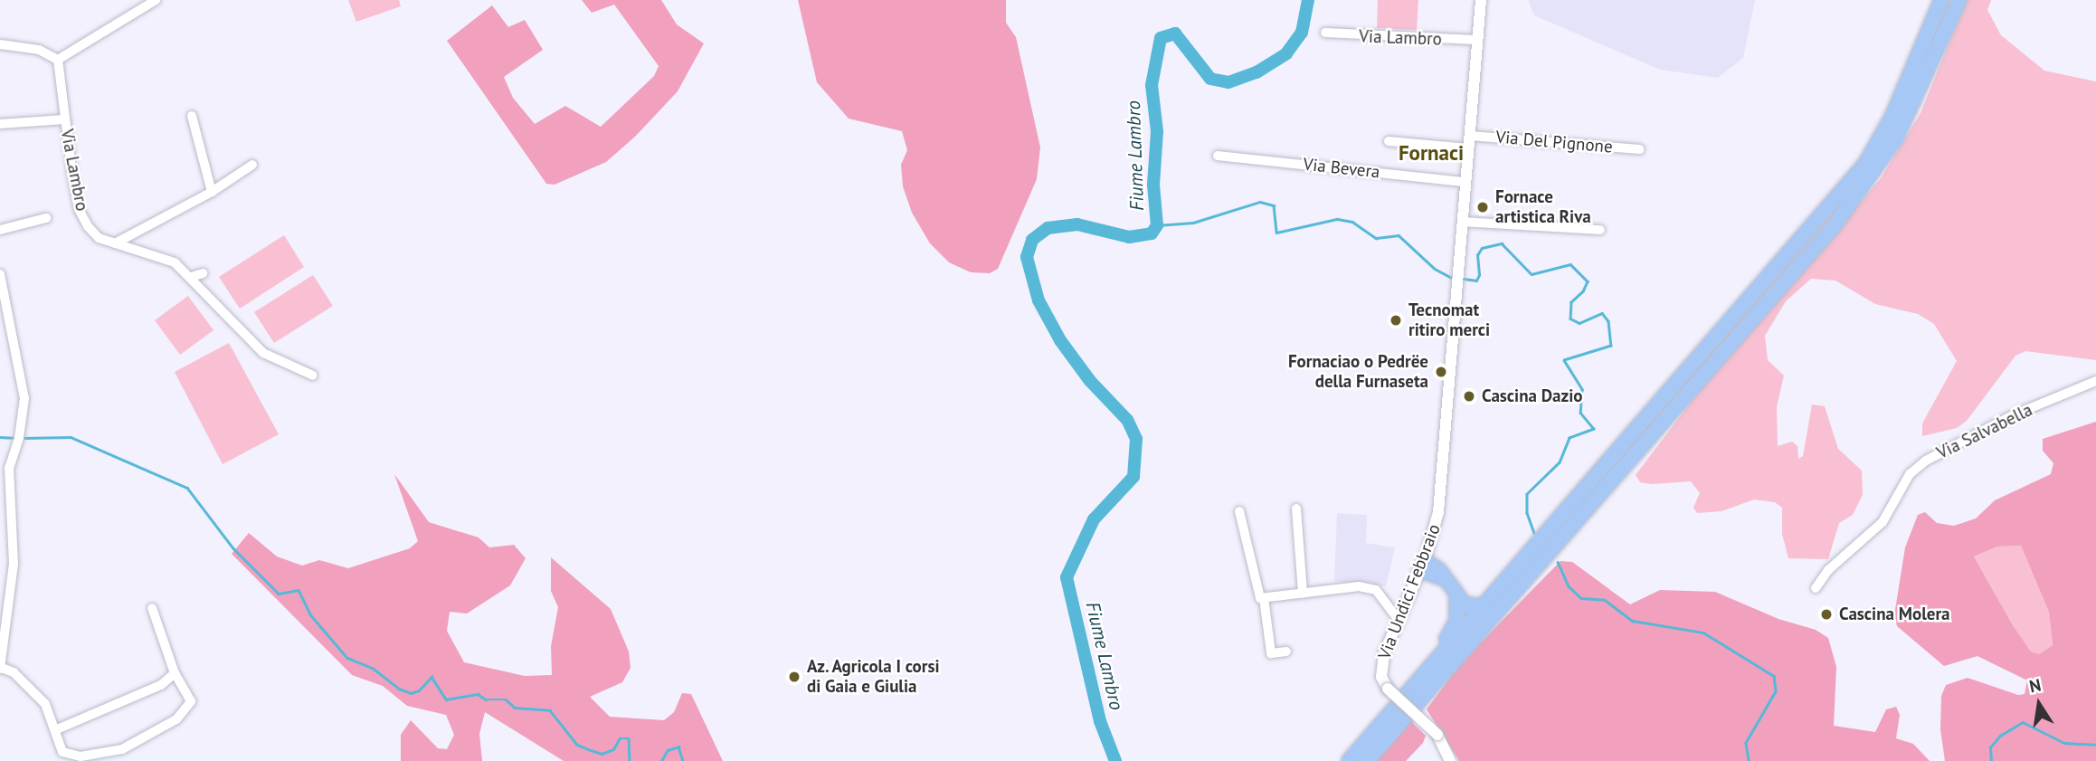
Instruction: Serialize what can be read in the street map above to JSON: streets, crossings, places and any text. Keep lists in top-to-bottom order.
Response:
{
  "streets": {
    "street": [
      "Via Lambro",
      "Via Del Pignone",
      "Via Bevera",
      "Via Salvabella",
      "Via Undici Febbraio"
    ]
  },
  "crossings": [
    ["Via Lambro", "Via Undici Febbraio"],
    ["Via Del Pignone", "Via Undici Febbraio"],
    ["Via Bevera", "Via Undici Febbraio"]
  ],
  "districts": ["Fornaci"],
  "water": ["Fiume Lambro"],
  "places": [
    "Fornace artistica Riva",
    "Tecnomat ritiro merci",
    "Fornaciao o Pedrëe della Furnaseta",
    "Cascina Dazio",
    "Cascina Molera",
    "Az. Agricola I corsi di Gaia e Giulia"
  ],
  "north": "top"
}
